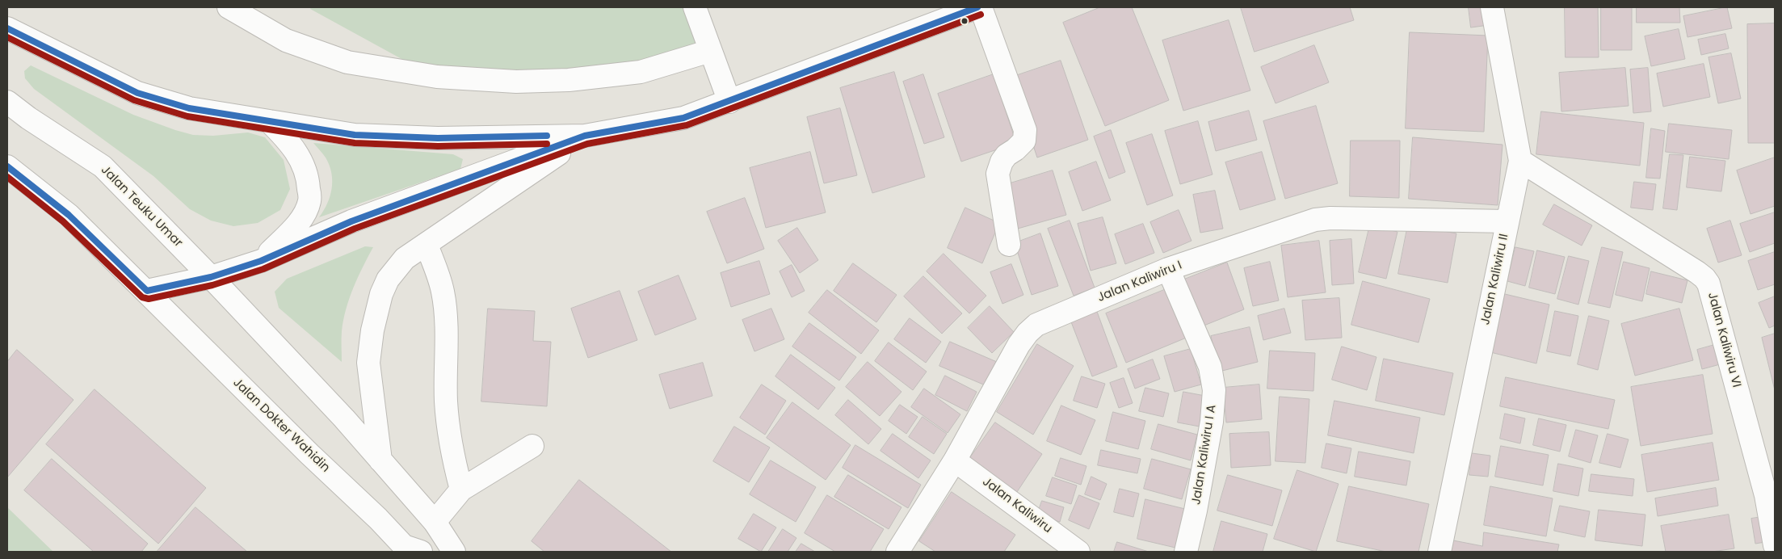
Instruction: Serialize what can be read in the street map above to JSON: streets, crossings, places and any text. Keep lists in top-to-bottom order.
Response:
{
  "streets": {
    "main road": [
      "Jalan Teuku Umar",
      "Jalan Kaliwiru II",
      "Jalan Kaliwiru I",
      "Jalan Kaliwiru VI",
      "Jalan Dokter Wahidin",
      "Jalan Kaliwiru I A",
      "Jalan Kaliwiru"
    ]
  },
  "crossings": [
    ["Jalan Kaliwiru II", "Jalan Kaliwiru I"],
    ["Jalan Kaliwiru II", "Jalan Kaliwiru VI"],
    ["Jalan Kaliwiru I", "Jalan Kaliwiru I A"],
    ["Jalan Kaliwiru I", "Jalan Kaliwiru"]
  ]
}
